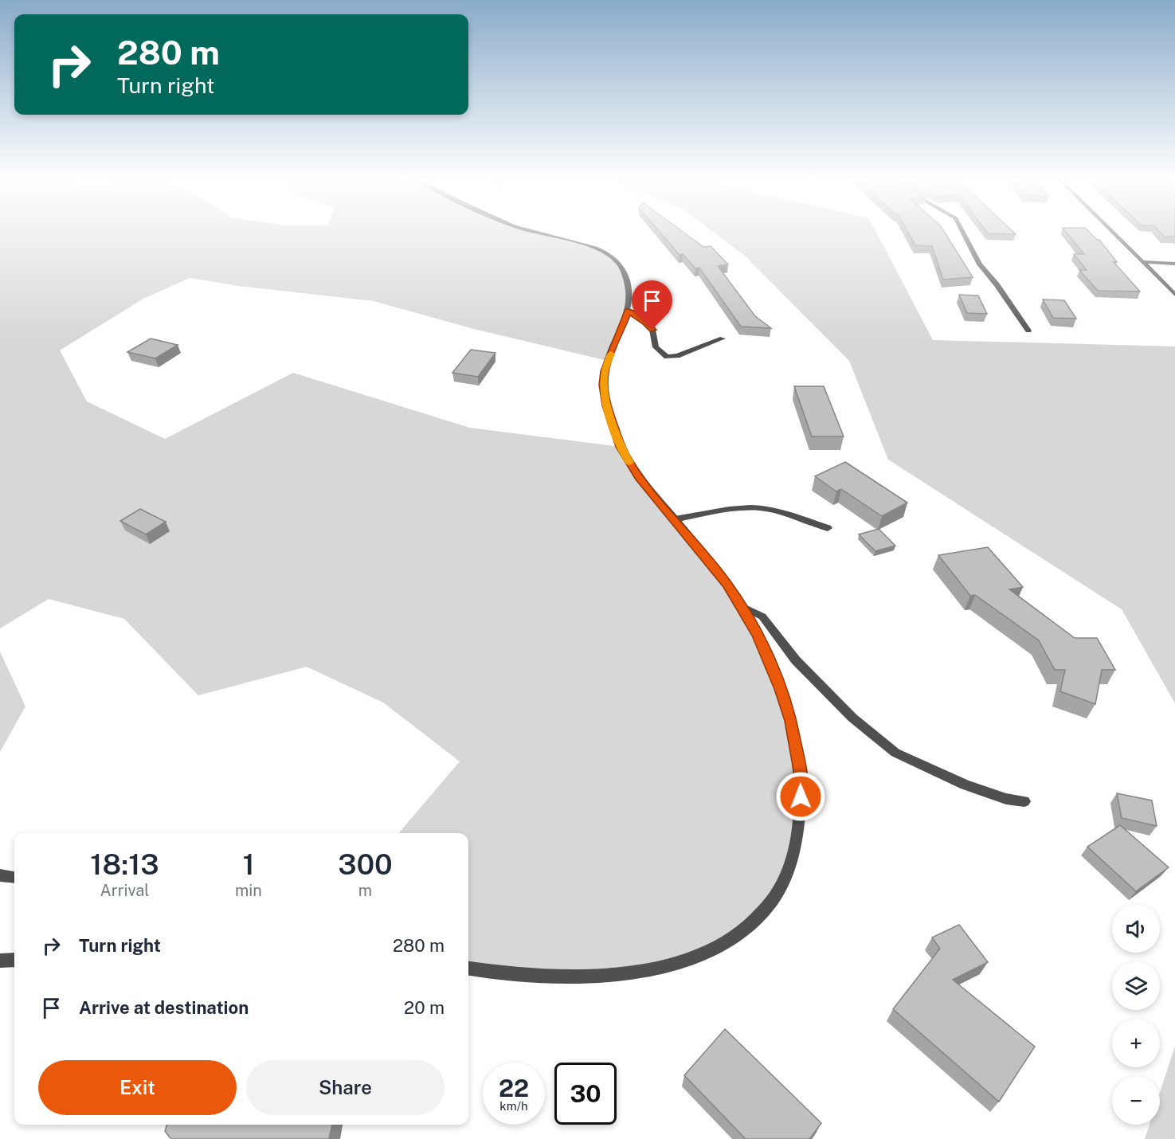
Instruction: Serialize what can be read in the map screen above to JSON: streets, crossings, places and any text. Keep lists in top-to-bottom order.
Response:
{
  "page": {
    "turn": ["280 m", "Turn right"],
    "eta": [
      "18:13",
      "Arrival",
      "1",
      "min",
      "300",
      "m"
    ],
    "map_buttons": ["+", "−"],
    "list": [
      {
        "name": "Turn right",
        "value": "280 m"
      },
      {
        "name": "Arrive at destination",
        "value": "20 m"
      }
    ],
    "buttons": ["Exit", "Share"],
    "speed": "22 km/h",
    "limit": "30"
  }
}
